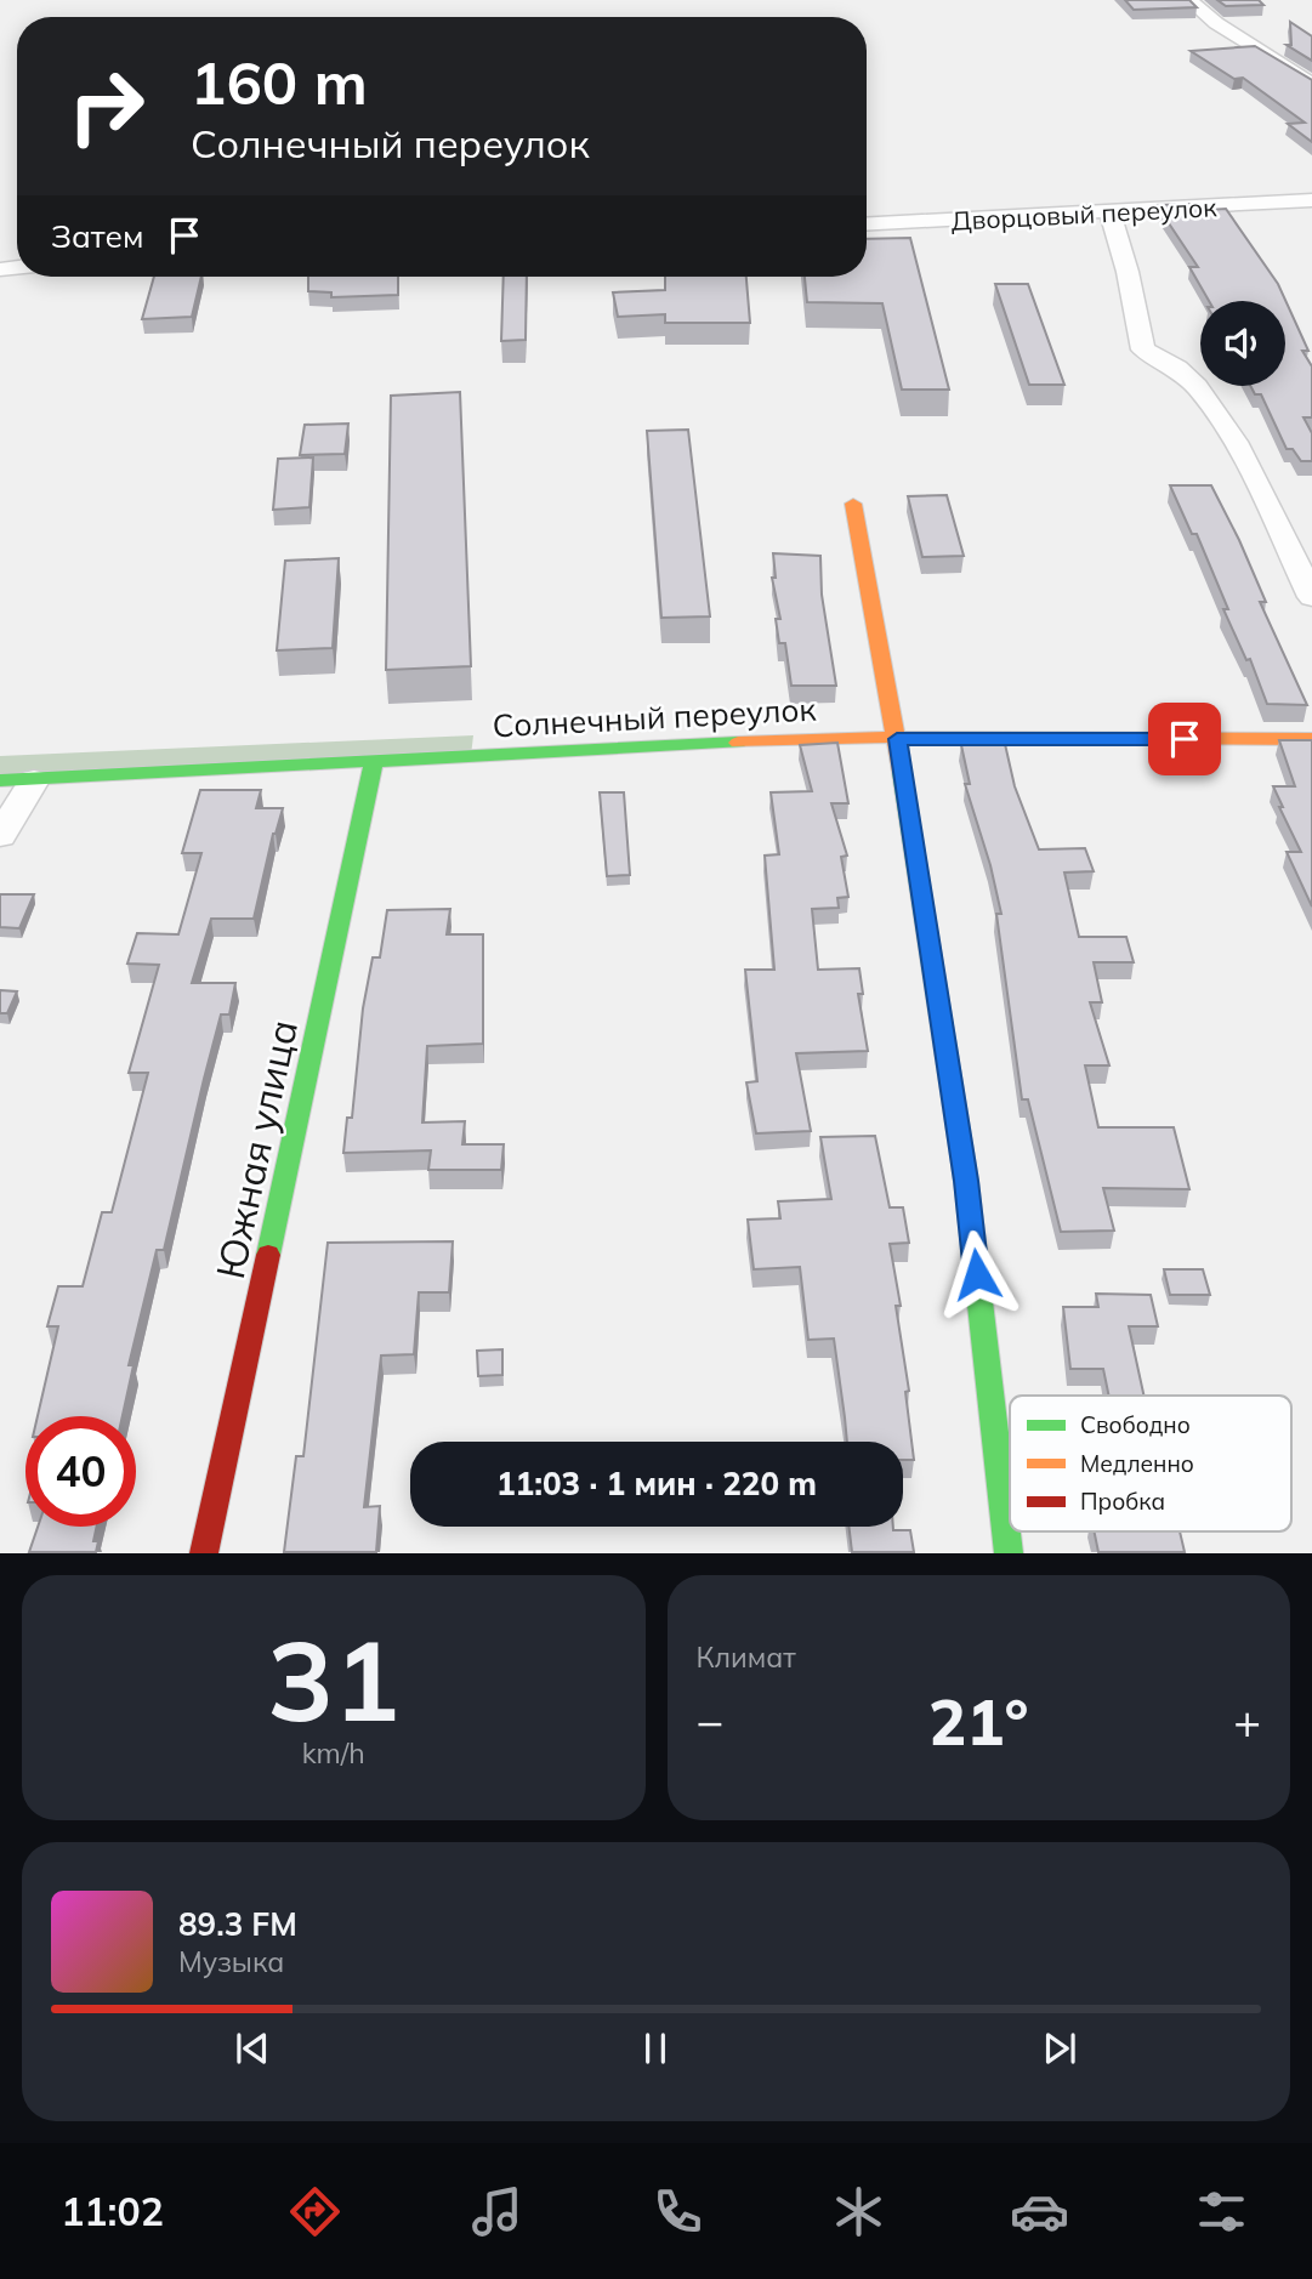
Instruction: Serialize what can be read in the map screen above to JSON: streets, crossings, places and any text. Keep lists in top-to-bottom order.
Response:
{
  "streets": {
    "street": ["Дворцовый переулок", "Солнечный переулок", "Южная улица"]
  },
  "crossings": [
    ["Солнечный переулок", "Южная улица"]
  ],
  "legend": ["Свободно", "Медленно", "Пробка"],
  "page": {
    "turn": ["160 m", "Солнечный переулок"],
    "then": "Затем",
    "limit": "40",
    "trip": "11:03 · 1 мин · 220 m",
    "tile": [
      ["31", "km/h"],
      "Климат"
    ],
    "heat": ["−", "21°", "+"],
    "song": ["89.3 FM", "Музыка"],
    "tabs": "11:02"
  }
}
